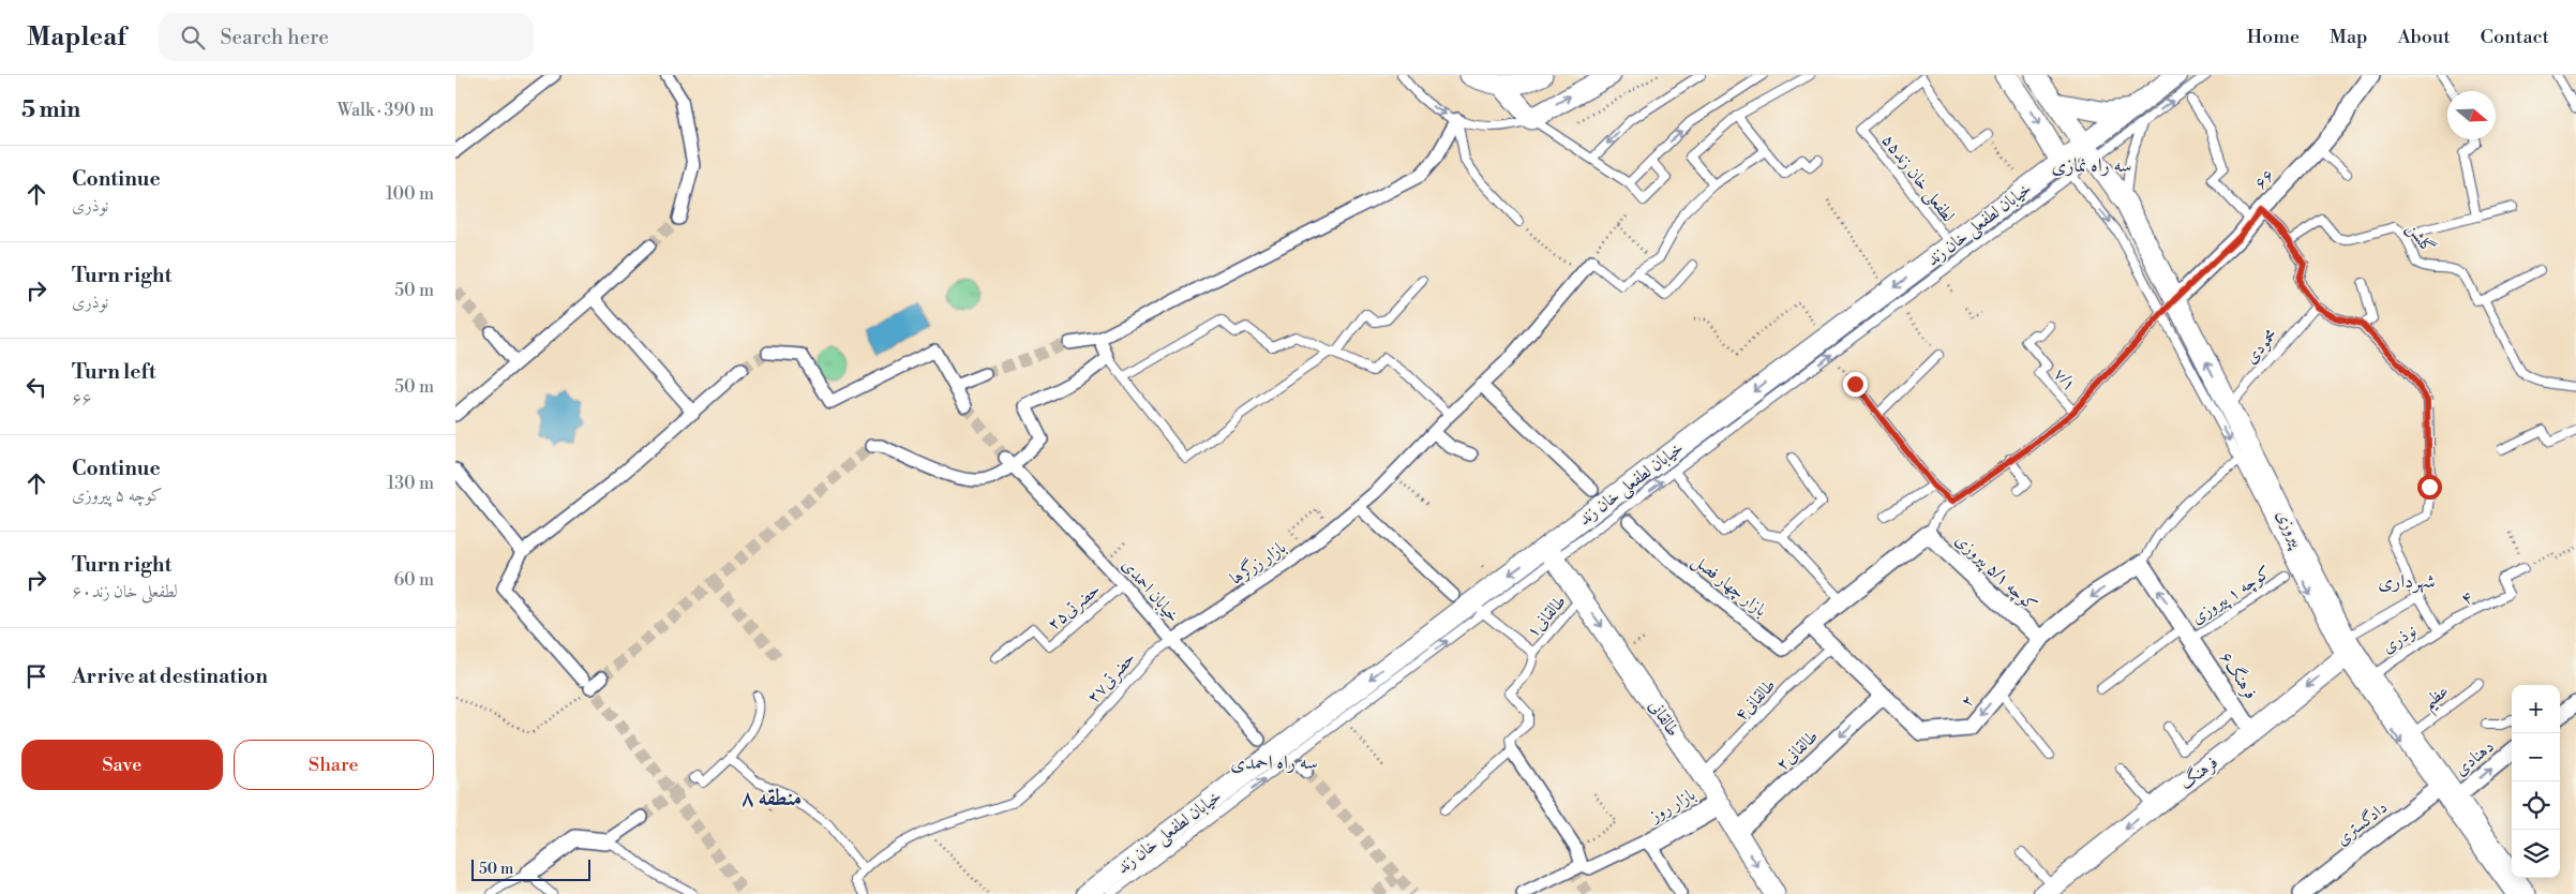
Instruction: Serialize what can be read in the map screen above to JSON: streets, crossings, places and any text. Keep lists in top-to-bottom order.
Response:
{
  "streets": {
    "street": [
      "۶۶",
      "خیابان لطفعلی خان زند",
      "پیروزی",
      "بازار زرگرها",
      "کوچه ۵/۱ پیروزی",
      "بازار چهار فصل",
      "خیابان احمدی",
      "فرهنگ۶",
      "۲",
      "طالقانی",
      "طالقانی۲",
      "دهنادی",
      "فرهنگ",
      "بازار روز",
      "دادگستری"
    ],
    "lane": [
      "لطفعلی خان زند۵۵",
      "گلشن",
      "محمودی",
      "۷/۱",
      "کوچه ۱ پیروزی",
      "۴",
      "حضرتی۲۵",
      "طالقانی۱",
      "نوذری",
      "حضرتی۲۷",
      "عظیم",
      "طالقانی۴"
    ]
  },
  "crossings": [
    ["لطفعلی خان زند۵۵", "خیابان لطفعلی خان زند"],
    ["۶۶", "پیروزی"],
    ["خیابان لطفعلی خان زند", "پیروزی"],
    ["خیابان لطفعلی خان زند", "طالقانی"],
    ["محمودی", "پیروزی"],
    ["پیروزی", "نوذری"],
    ["پیروزی", "عظیم"],
    ["پیروزی", "دهنادی"],
    ["پیروزی", "فرهنگ"],
    ["پیروزی", "دادگستری"],
    ["بازار زرگرها", "خیابان احمدی"],
    ["بازار زرگرها", "حضرتی۲۷"],
    ["کوچه ۵/۱ پیروزی", "۲"],
    ["بازار چهار فصل", "۲"],
    ["خیابان احمدی", "حضرتی۲۵"],
    ["خیابان احمدی", "حضرتی۲۷"],
    ["کوچه ۱ پیروزی", "فرهنگ۶"],
    ["۴", "نوذری"],
    ["طالقانی۱", "طالقانی"],
    ["نوذری", "فرهنگ"],
    ["فرهنگ۶", "۲"],
    ["فرهنگ۶", "فرهنگ"],
    ["طالقانی۴", "۲"],
    ["طالقانی۴", "طالقانی"],
    ["۲", "طالقانی۲"],
    ["طالقانی", "طالقانی۲"],
    ["طالقانی", "بازار روز"],
    ["دهنادی", "دادگستری"]
  ],
  "one_way": [
    "خیابان لطفعلی خان زند",
    "فرهنگ۶",
    "۲",
    "طالقانی۲",
    "دهنادی",
    "فرهنگ"
  ],
  "districts": [
    "سه راه نمازی",
    "شهرداری",
    "سه راه احمدی",
    "منطقه ۸"
  ],
  "scale_bar": "50 m",
  "north": "right",
  "page": {
    "header": "Mapleaf",
    "search": "Search here",
    "nav": [
      "Home",
      "Map",
      "About",
      "Contact"
    ],
    "heading": ["5 min", "Walk · 390 m"],
    "list": [
      ["Continue", "نوذری", "100 m"],
      ["Turn right", "نوذری", "50 m"],
      ["Turn left", "۶۶", "50 m"],
      ["Continue", "کوچه ۵ پیروزی", "130 m"],
      ["Turn right", "لطفعلی خان زند۶۰", "60 m"],
      "Arrive at destination"
    ],
    "map_buttons": ["+", "−"],
    "buttons": ["Save", "Share"],
    "scale": "50 m"
  }
}
